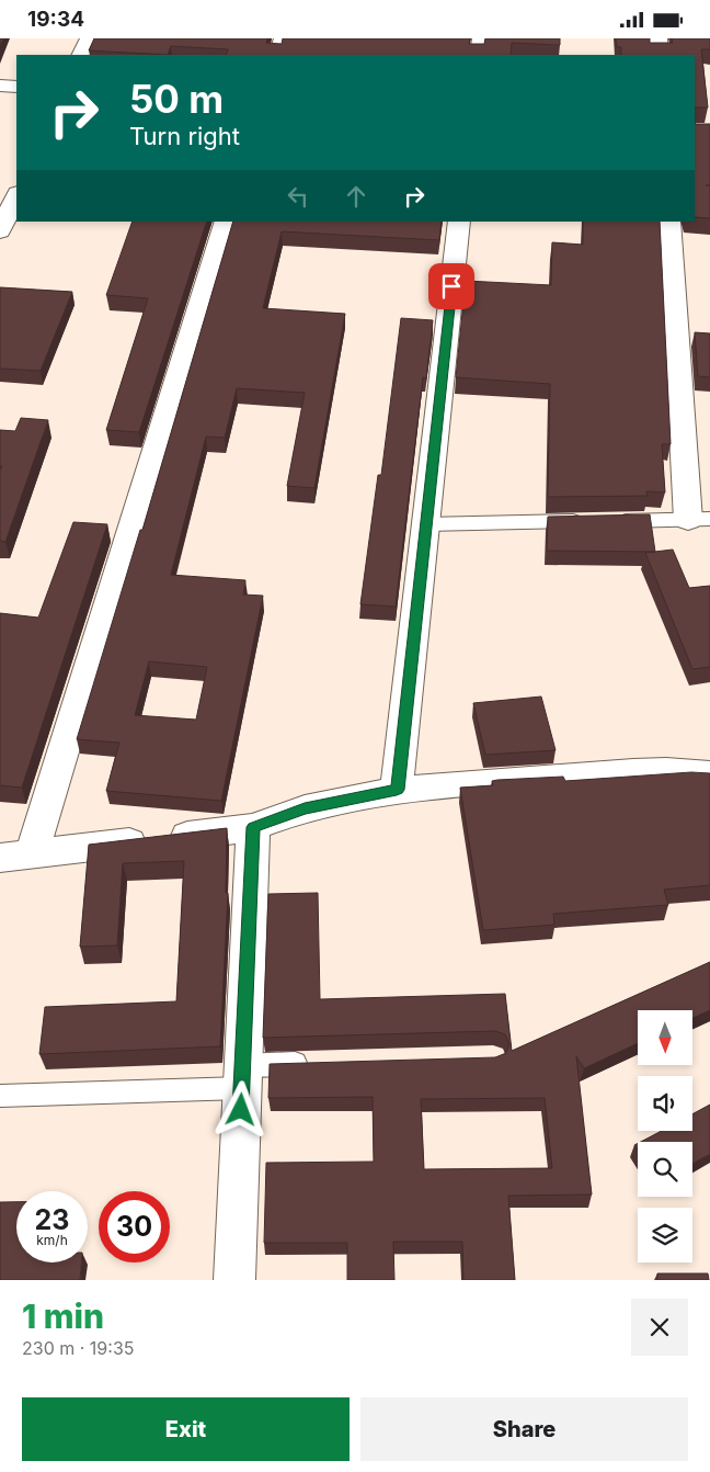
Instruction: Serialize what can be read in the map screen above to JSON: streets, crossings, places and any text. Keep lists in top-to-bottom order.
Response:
{
  "north": "bottom",
  "page": {
    "status": "19:34",
    "turn": ["50 m", "Turn right"],
    "speed": "23 km/h",
    "limit": "30",
    "heading": ["1 min", "230 m · 19:35"],
    "buttons": ["Exit", "Share"]
  }
}
